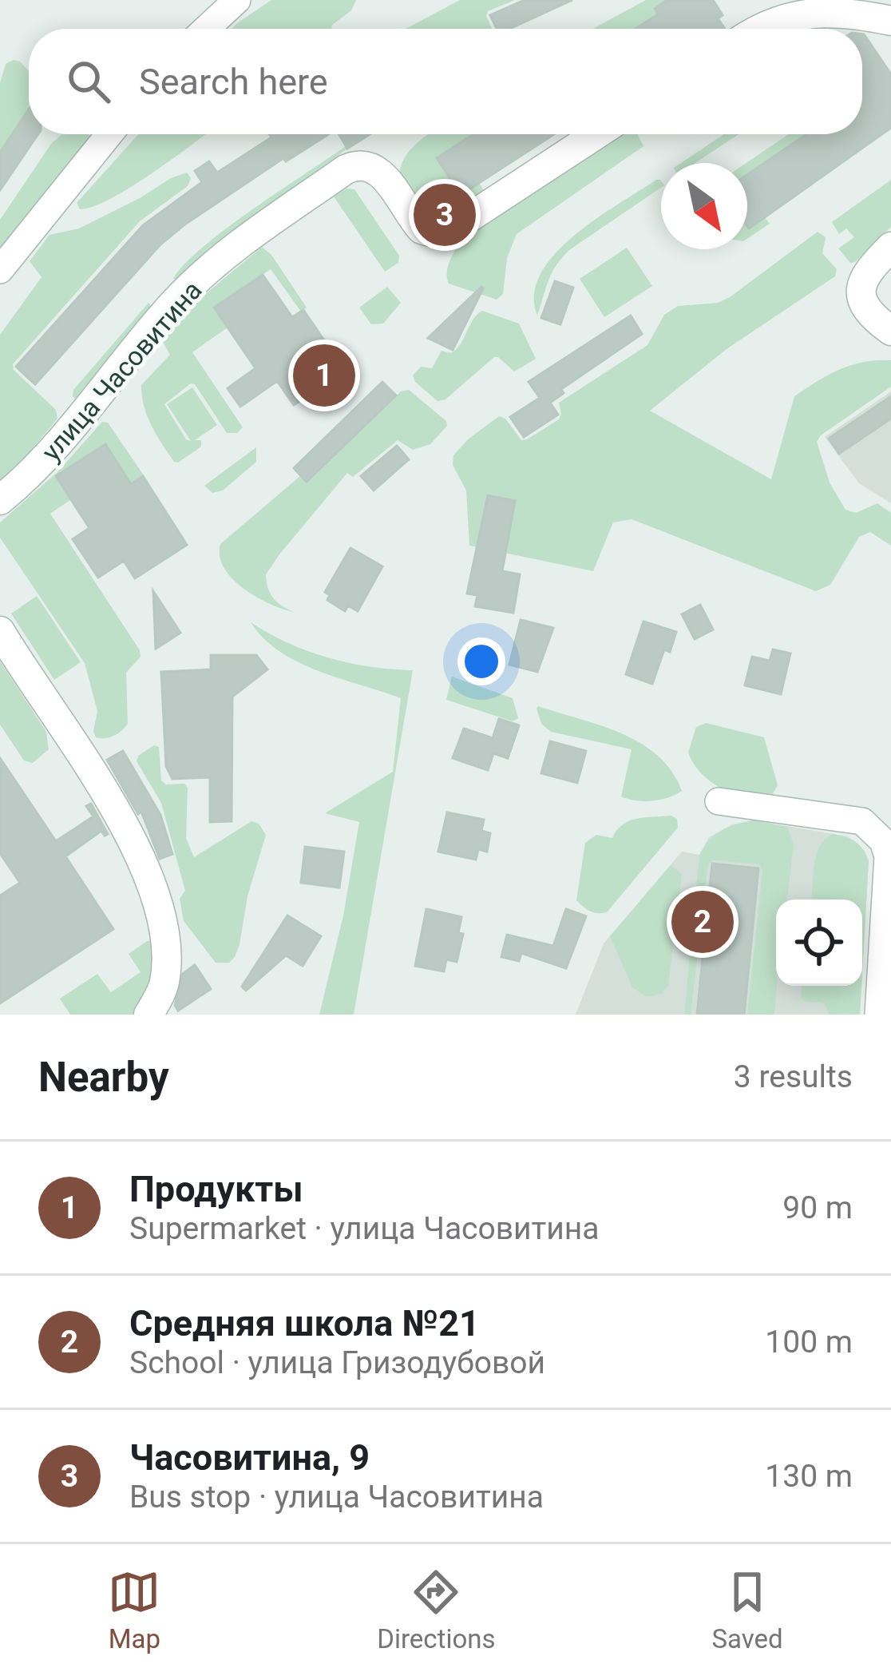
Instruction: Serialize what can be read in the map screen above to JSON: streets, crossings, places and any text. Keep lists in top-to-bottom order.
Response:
{
  "streets": {
    "street": ["улица Часовитина"]
  },
  "north": "bottom right",
  "page": {
    "search": "Search here",
    "pins": ["3", "1", "2"],
    "heading": ["Nearby", "3 results"],
    "list": [
      {
        "mark": "1",
        "name": "Продукты",
        "note": "Supermarket · улица Часовитина",
        "value": "90 m"
      },
      {
        "mark": "2",
        "name": "Средняя школа №21",
        "note": "School · улица Гризодубовой",
        "value": "100 m"
      },
      {
        "mark": "3",
        "name": "Часовитина, 9",
        "note": "Bus stop · улица Часовитина",
        "value": "130 m"
      }
    ],
    "nav": ["Map", "Directions", "Saved"]
  }
}
